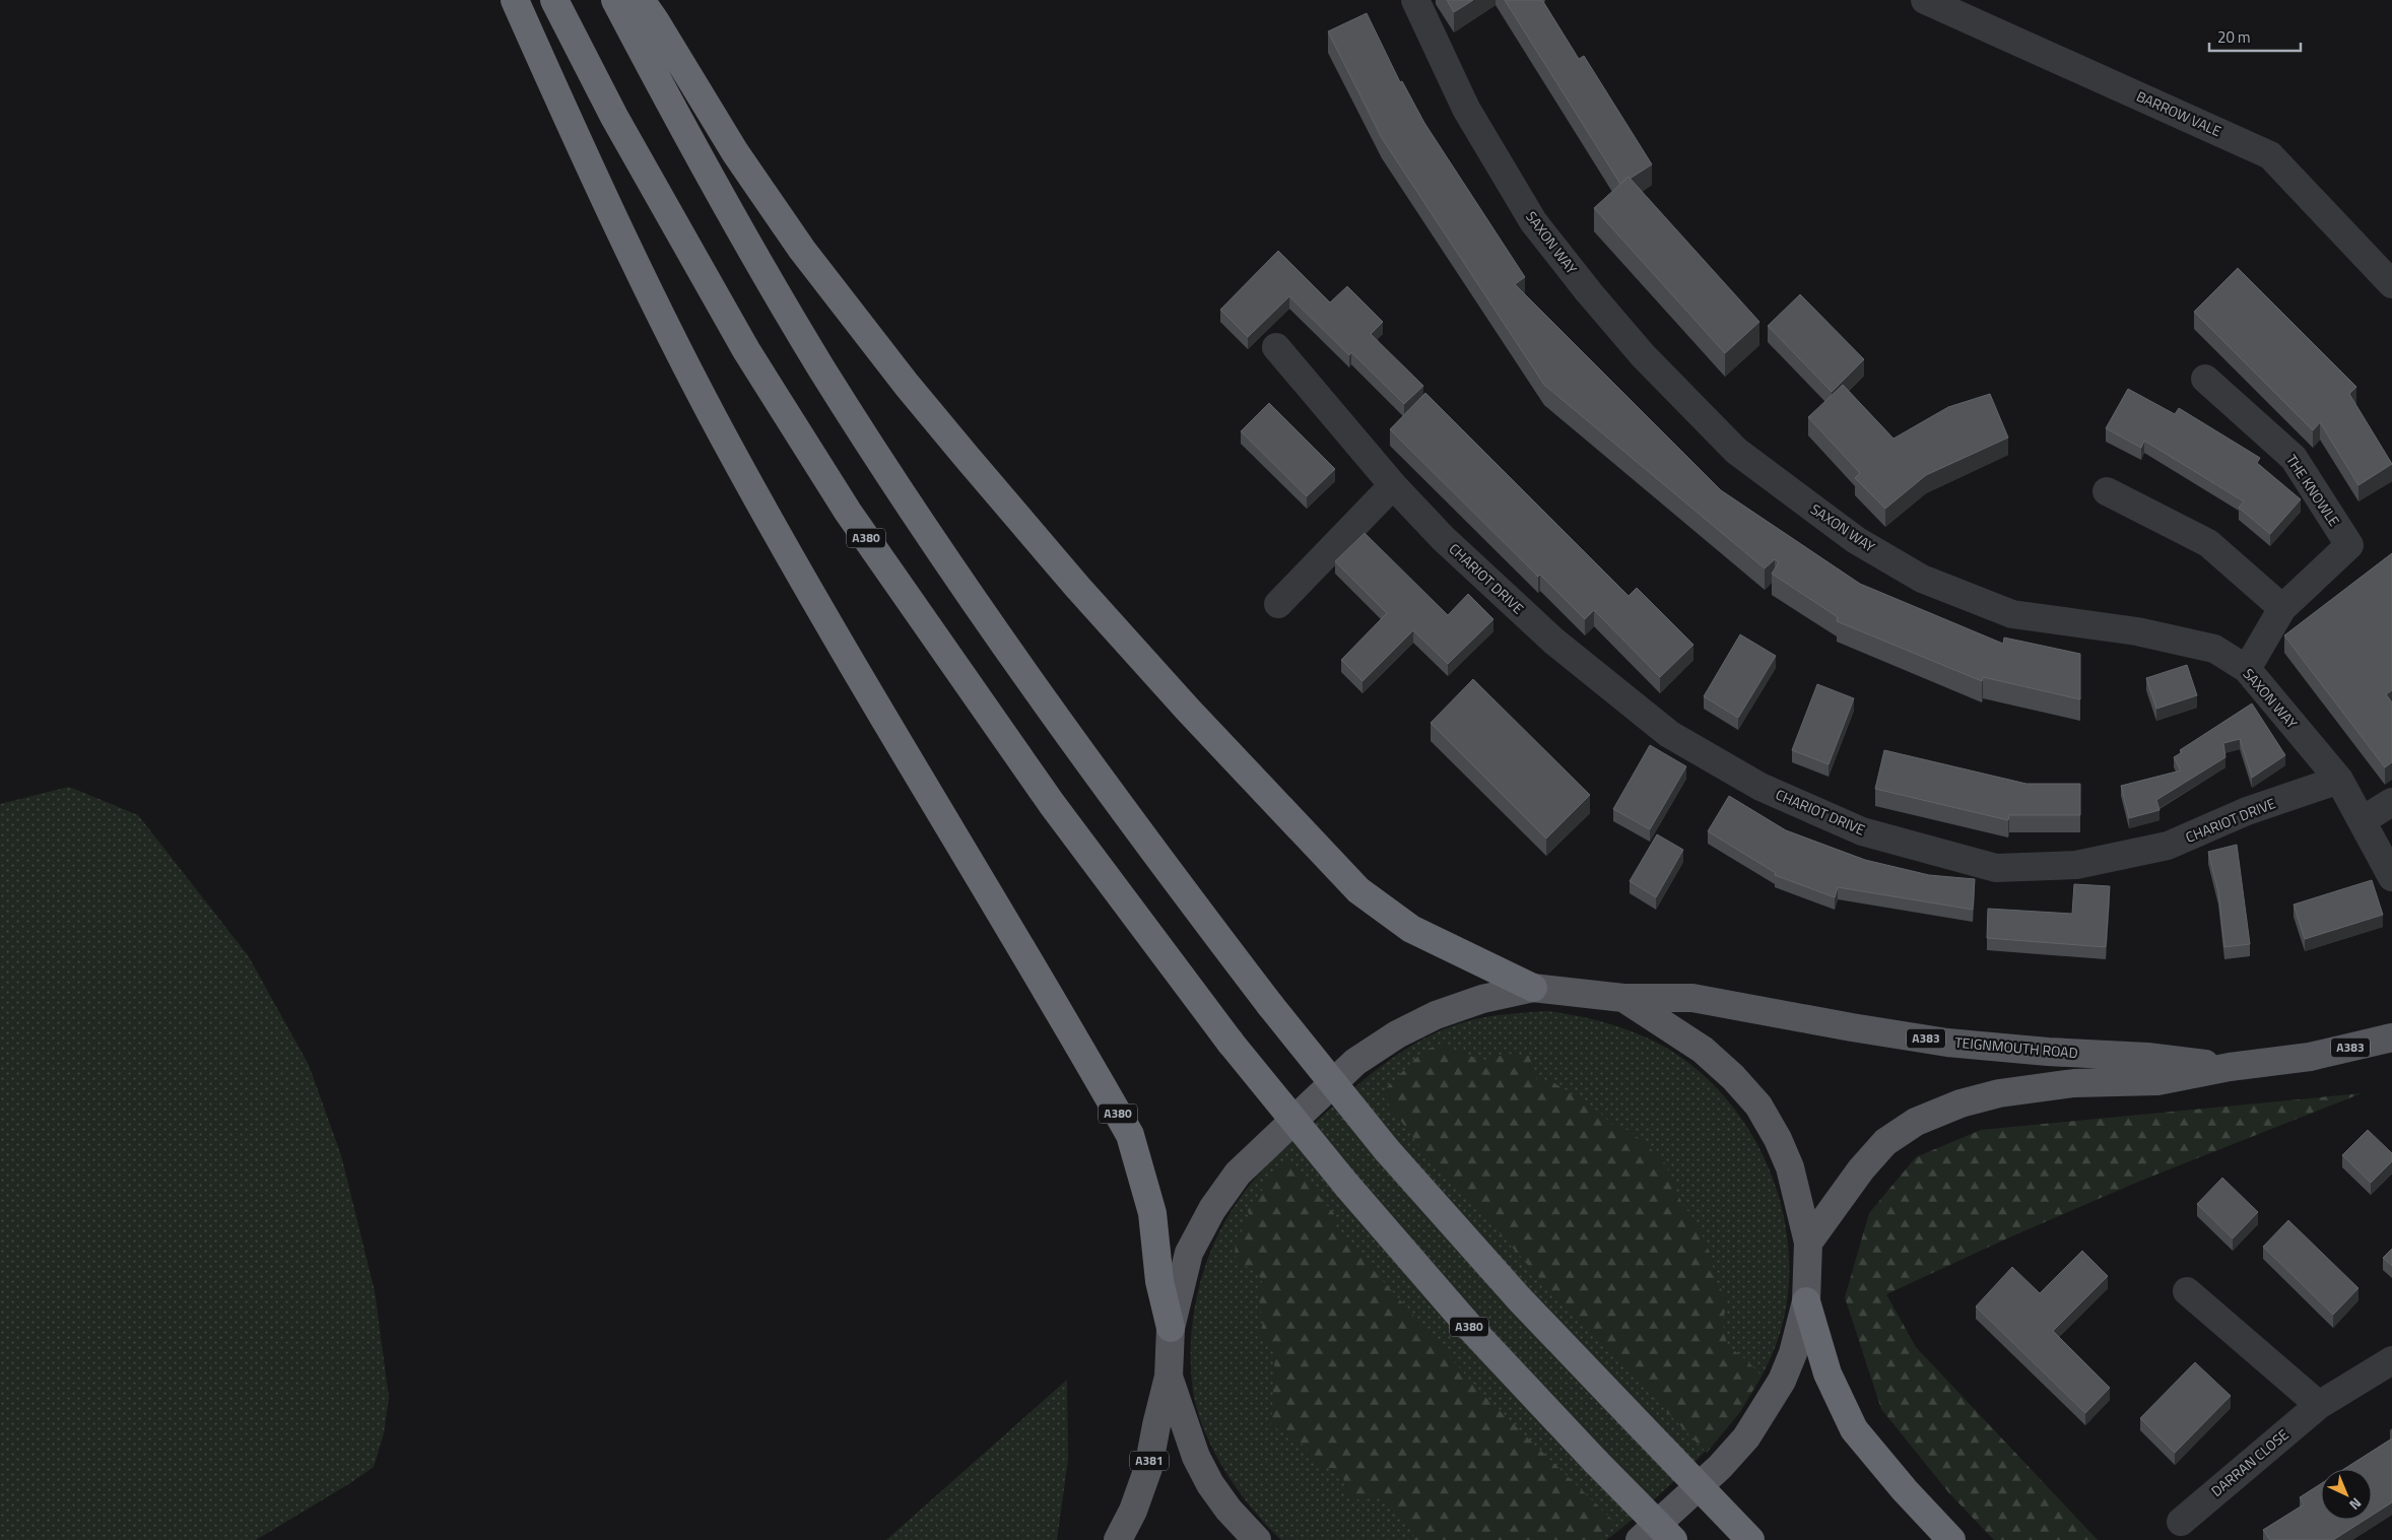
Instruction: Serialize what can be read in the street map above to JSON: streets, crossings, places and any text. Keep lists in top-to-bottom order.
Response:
{
  "streets": {
    "highway": ["A380"],
    "main road": ["A383", "TEIGNMOUTH ROAD", "A381"],
    "street": [
      "BARROW VALE",
      "SAXON WAY",
      "THE KNOWLE",
      "CHARIOT DRIVE",
      "DARRAN CLOSE"
    ]
  },
  "crossings": [
    ["SAXON WAY", "THE KNOWLE"],
    ["SAXON WAY", "CHARIOT DRIVE"]
  ],
  "scale_bar": "20 m",
  "north": "bottom right"
}
